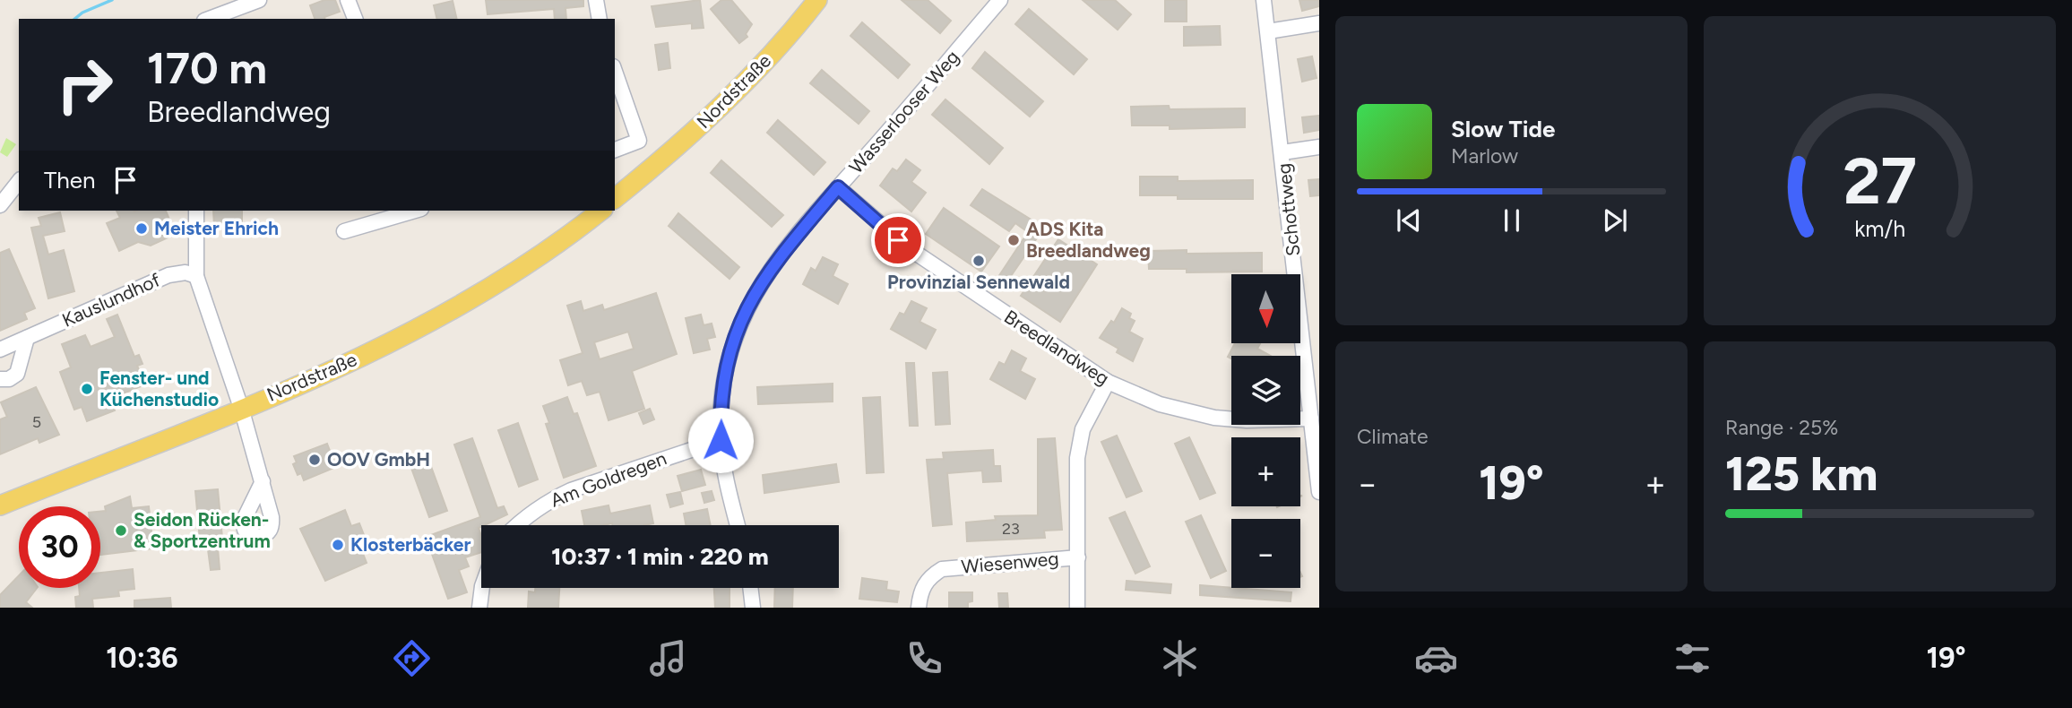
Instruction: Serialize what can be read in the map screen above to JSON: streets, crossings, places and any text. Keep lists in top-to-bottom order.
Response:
{
  "streets": {
    "main road": ["Nordstraße"],
    "street": [
      "Wasserlooser Weg",
      "Schottweg",
      "Kauslundhof",
      "Breedlandweg",
      "Am Goldregen",
      "Wiesenweg"
    ]
  },
  "crossings": [
    ["Wasserlooser Weg", "Breedlandweg"],
    ["Wasserlooser Weg", "Am Goldregen"],
    ["Schottweg", "Breedlandweg"],
    ["Breedlandweg", "Wiesenweg"]
  ],
  "places": [
    "Meister Ehrich",
    "ADS Kita Breedlandweg",
    "Provinzial Sennewald",
    "Fenster- und Küchenstudio",
    "OOV GmbH",
    "Seidon Rücken- & Sportzentrum",
    "Klosterbäcker"
  ],
  "house_numbers": ["5", "23"],
  "north": "bottom",
  "page": {
    "turn": ["170 m", "Breedlandweg"],
    "song": ["Slow Tide", "Marlow"],
    "then": "Then",
    "map_buttons": ["+", "−"],
    "tile": [
      "Climate",
      ["Range · 25%", "125 km"]
    ],
    "heat": ["−", "19°", "+"],
    "limit": "30",
    "trip": "10:37 · 1 min · 220 m",
    "tabs": ["10:36", "19°"],
    "gauge": ["27", "km/h"]
  }
}
